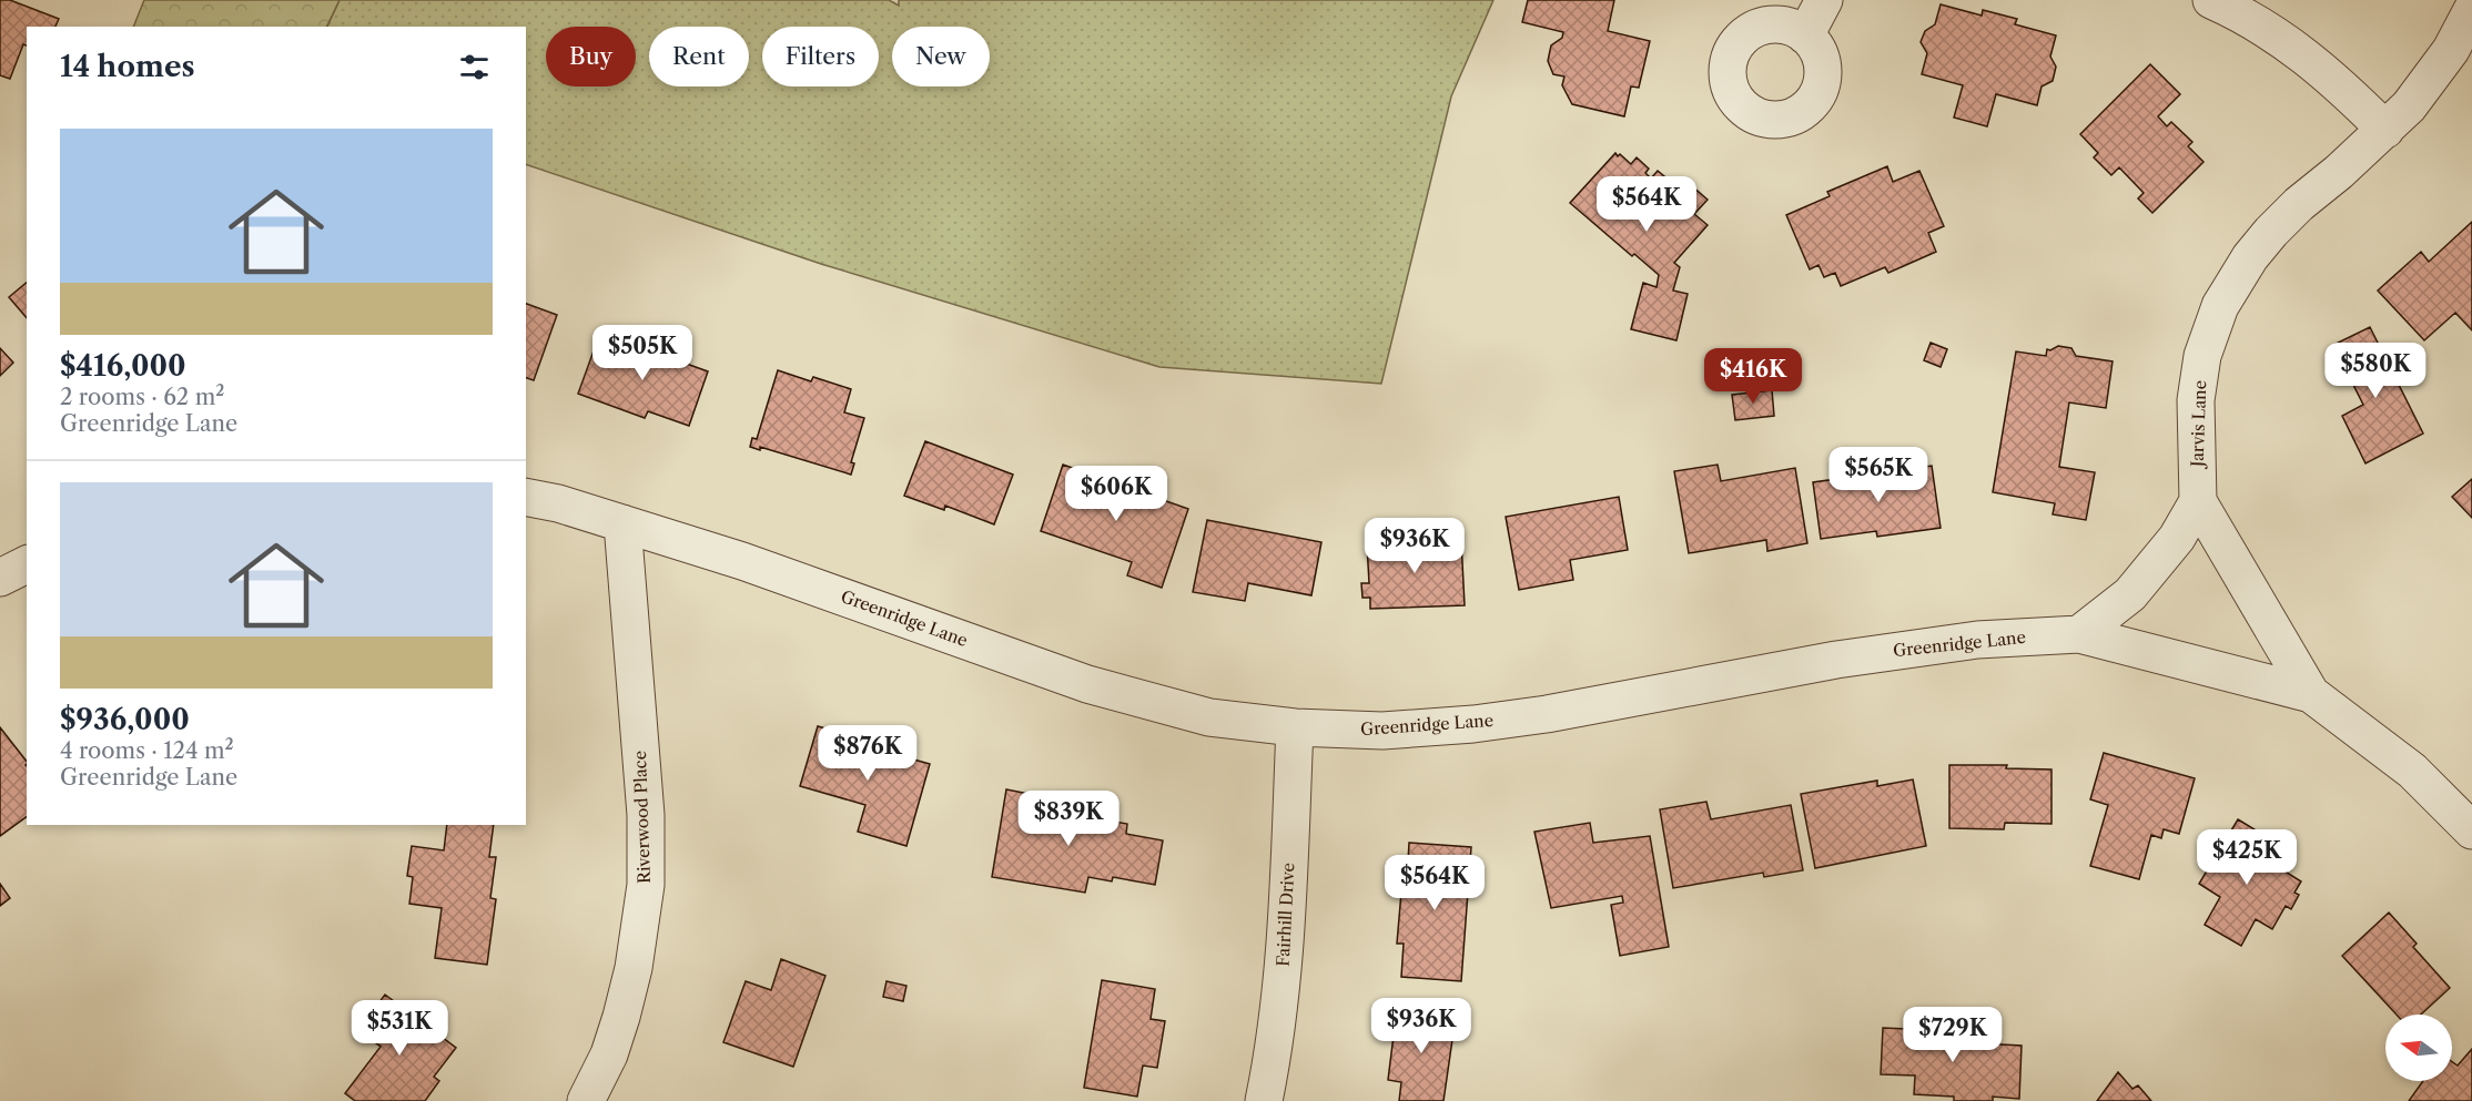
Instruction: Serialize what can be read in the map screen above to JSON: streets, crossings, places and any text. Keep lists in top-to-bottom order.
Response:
{
  "streets": {
    "street": [
      "Jarvis Lane",
      "Greenridge Lane",
      "Riverwood Place",
      "Fairhill Drive"
    ]
  },
  "crossings": [
    ["Greenridge Lane", "Riverwood Place"],
    ["Greenridge Lane", "Fairhill Drive"]
  ],
  "north": "left",
  "page": {
    "chip": [
      "Buy",
      "Rent",
      "Filters",
      "New"
    ],
    "heading": "14 homes",
    "list": [
      {
        "name": "$416,000",
        "note": "2 rooms · 62 m² · Greenridge Lane"
      },
      {
        "name": "$936,000",
        "note": "4 rooms · 124 m² · Greenridge Lane"
      }
    ],
    "price": [
      "$564K",
      "$505K",
      "$580K",
      "$416K",
      "$565K",
      "$606K",
      "$936K",
      "$876K",
      "$839K",
      "$425K",
      "$564K",
      "$936K",
      "$531K",
      "$729K"
    ]
  }
}
